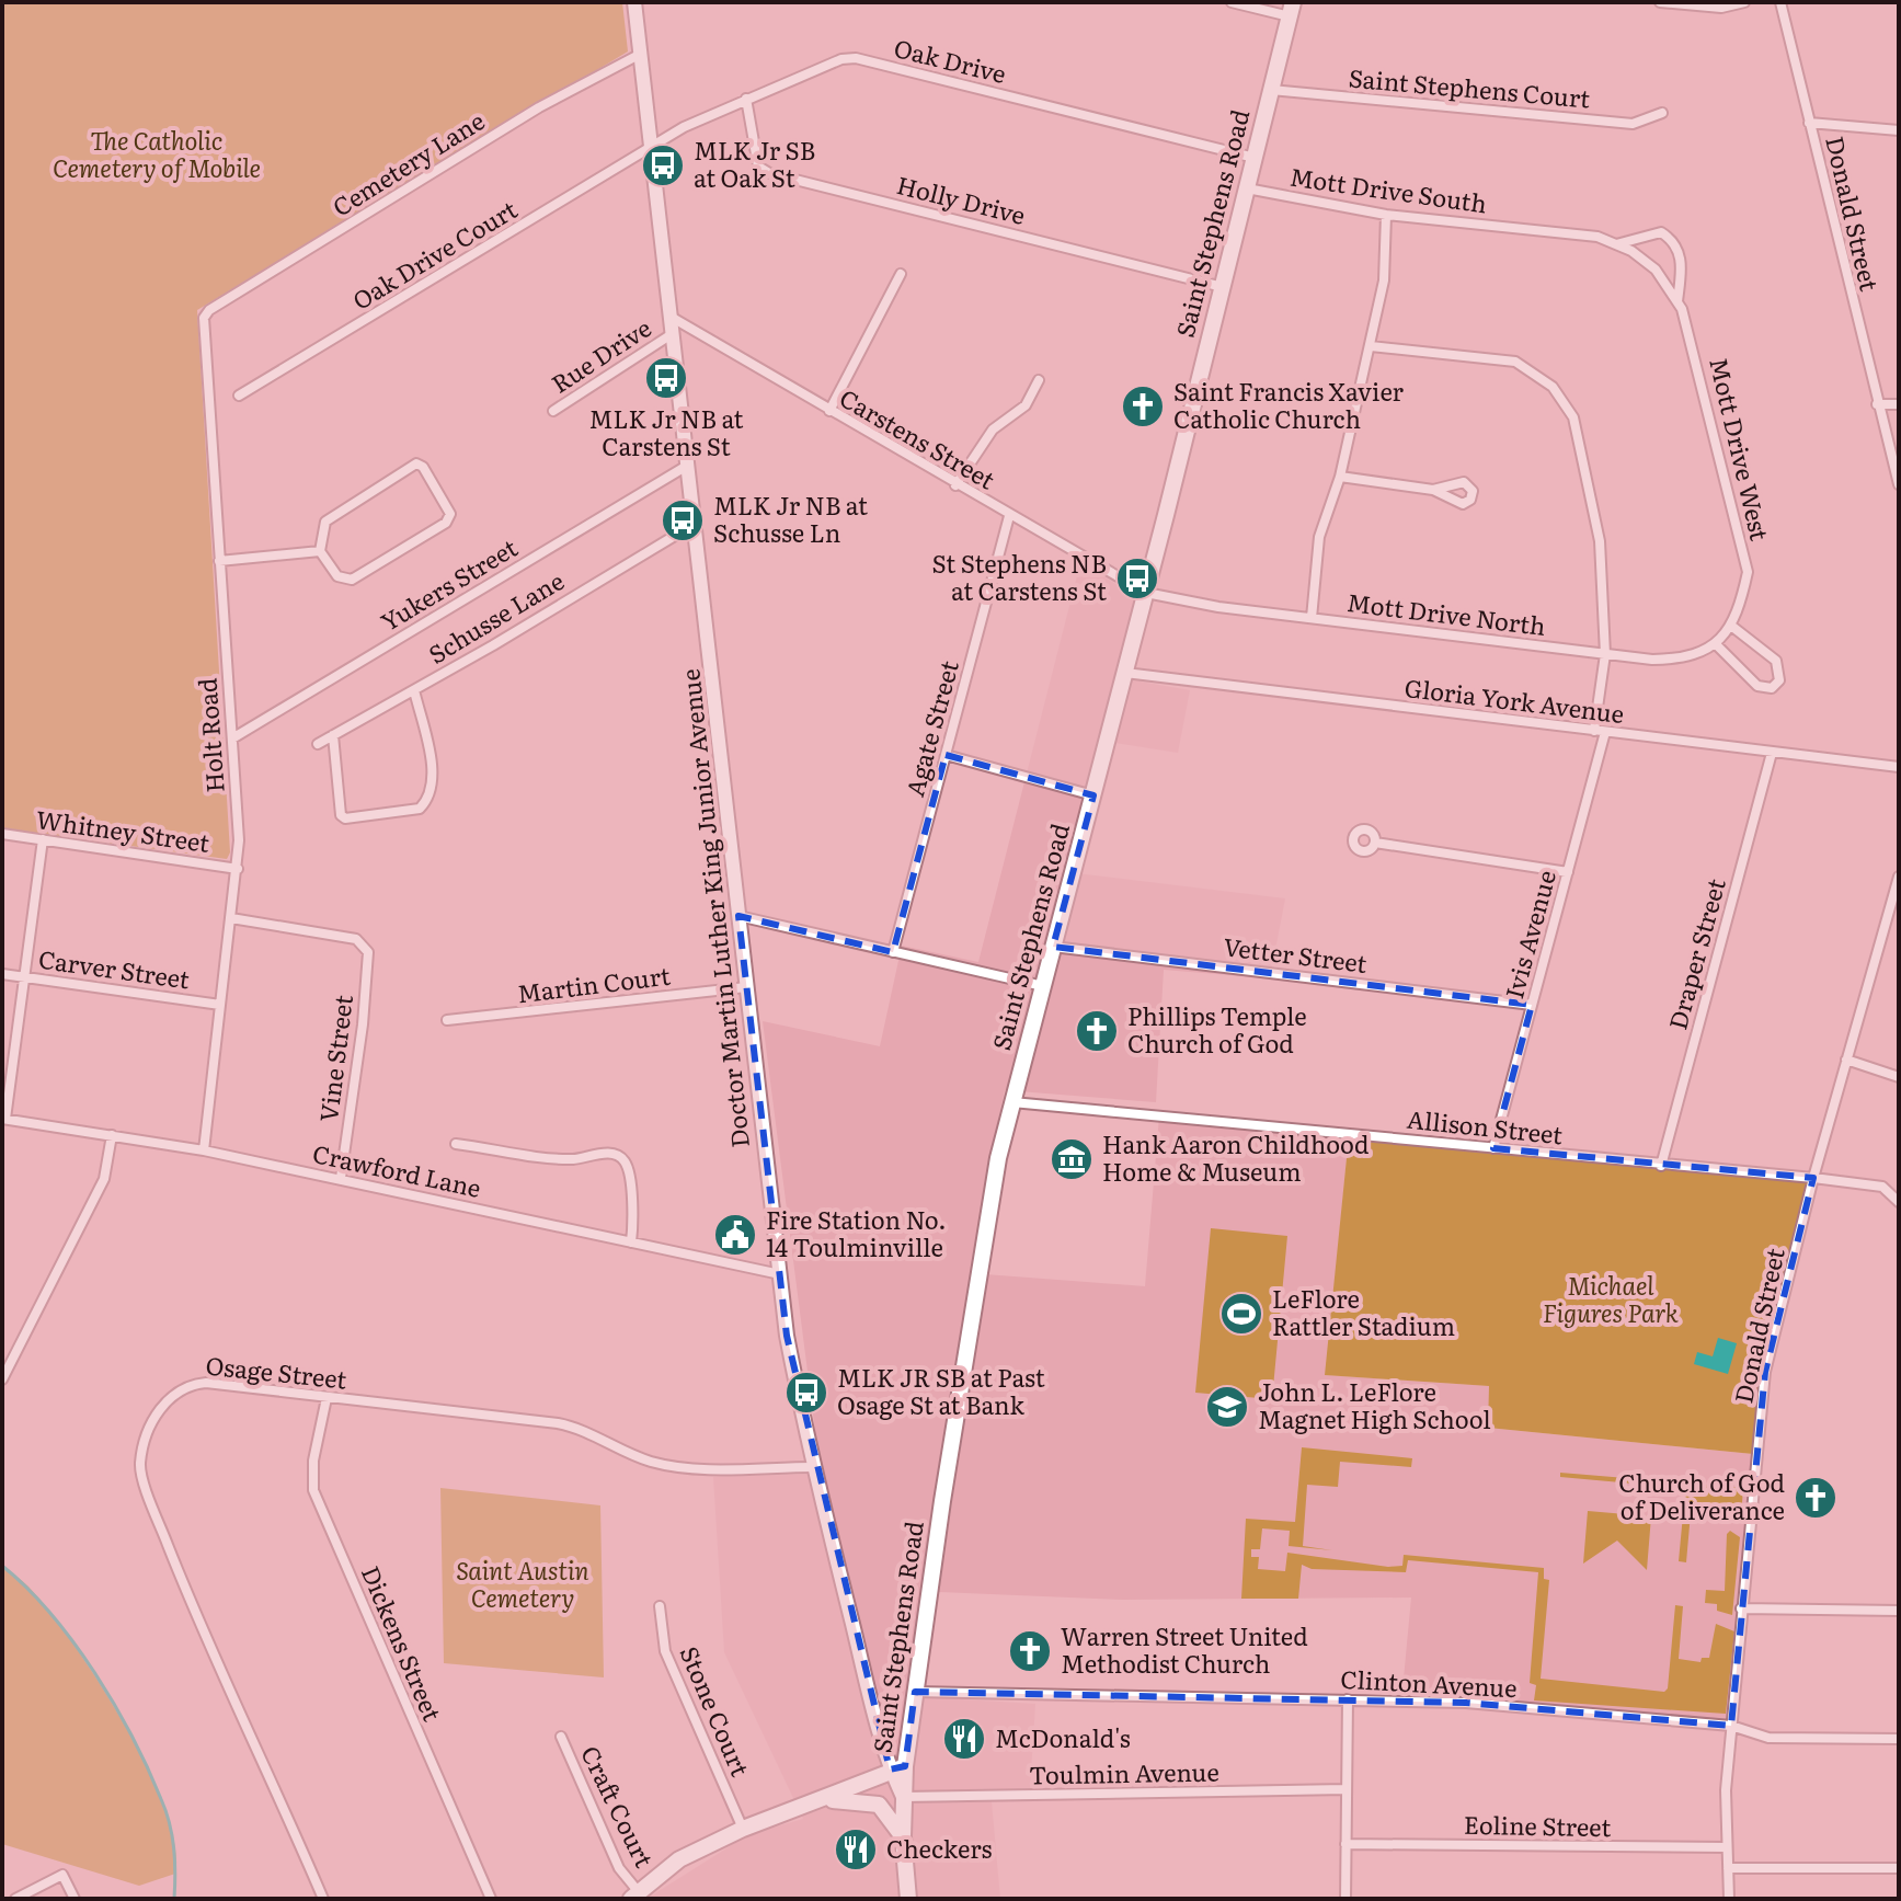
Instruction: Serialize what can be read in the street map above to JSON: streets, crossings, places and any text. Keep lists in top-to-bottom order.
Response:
{
  "streets": {
    "main road": ["Saint Stephens Road", "Doctor Martin Luther King Junior Avenue"],
    "street": [
      "Oak Drive",
      "Saint Stephens Court",
      "Cemetery Lane",
      "Mott Drive South",
      "Holly Drive",
      "Donald Street",
      "Oak Drive Court",
      "Rue Drive",
      "Carstens Street",
      "Mott Drive West",
      "Yukers Street",
      "Mott Drive North",
      "Schusse Lane",
      "Gloria York Avenue",
      "Agate Street",
      "Holt Road",
      "Whitney Street",
      "Ivis Avenue",
      "Draper Street",
      "Vetter Street",
      "Carver Street",
      "Martin Court",
      "Vine Street",
      "Allison Street",
      "Crawford Lane",
      "Osage Street",
      "Dickens Street",
      "Clinton Avenue",
      "Stone Court",
      "Toulmin Avenue",
      "Craft Court",
      "Eoline Street"
    ]
  },
  "crossings": [
    ["Oak Drive", "Holly Drive"],
    ["Oak Drive", "Saint Stephens Road"],
    ["Oak Drive", "Oak Drive Court"],
    ["Oak Drive", "Doctor Martin Luther King Junior Avenue"],
    ["Saint Stephens Court", "Saint Stephens Road"],
    ["Cemetery Lane", "Holt Road"],
    ["Cemetery Lane", "Doctor Martin Luther King Junior Avenue"],
    ["Mott Drive South", "Saint Stephens Road"],
    ["Mott Drive South", "Mott Drive West"],
    ["Holly Drive", "Saint Stephens Road"],
    ["Donald Street", "Allison Street"],
    ["Donald Street", "Clinton Avenue"],
    ["Donald Street", "Eoline Street"],
    ["Saint Stephens Road", "Carstens Street"],
    ["Saint Stephens Road", "Mott Drive North"],
    ["Saint Stephens Road", "Gloria York Avenue"],
    ["Saint Stephens Road", "Doctor Martin Luther King Junior Avenue"],
    ["Saint Stephens Road", "Vetter Street"],
    ["Saint Stephens Road", "Allison Street"],
    ["Saint Stephens Road", "Clinton Avenue"],
    ["Saint Stephens Road", "Toulmin Avenue"],
    ["Oak Drive Court", "Doctor Martin Luther King Junior Avenue"],
    ["Rue Drive", "Doctor Martin Luther King Junior Avenue"],
    ["Carstens Street", "Mott Drive North"],
    ["Carstens Street", "Agate Street"],
    ["Carstens Street", "Doctor Martin Luther King Junior Avenue"],
    ["Yukers Street", "Holt Road"],
    ["Yukers Street", "Doctor Martin Luther King Junior Avenue"],
    ["Schusse Lane", "Doctor Martin Luther King Junior Avenue"],
    ["Gloria York Avenue", "Ivis Avenue"],
    ["Gloria York Avenue", "Draper Street"],
    ["Holt Road", "Whitney Street"],
    ["Holt Road", "Carver Street"],
    ["Holt Road", "Vine Street"],
    ["Holt Road", "Crawford Lane"],
    ["Doctor Martin Luther King Junior Avenue", "Martin Court"],
    ["Doctor Martin Luther King Junior Avenue", "Crawford Lane"],
    ["Doctor Martin Luther King Junior Avenue", "Osage Street"],
    ["Ivis Avenue", "Vetter Street"],
    ["Ivis Avenue", "Allison Street"],
    ["Draper Street", "Allison Street"],
    ["Vine Street", "Crawford Lane"],
    ["Osage Street", "Dickens Street"]
  ],
  "parks": ["The Catholic Cemetery of Mobile", "Michael Figures Park", "Saint Austin Cemetery"],
  "places": {
    "bus stop": [
      "MLK Jr SB at Oak St",
      "MLK Jr NB at Carstens St",
      "MLK Jr NB at Schusse Ln",
      "St Stephens NB at Carstens St",
      "MLK JR SB at Past Osage St at Bank"
    ],
    "church": [
      "Saint Francis Xavier Catholic Church",
      "Phillips Temple Church of God",
      "Church of God of Deliverance",
      "Warren Street United Methodist Church"
    ],
    "museum": ["Hank Aaron Childhood Home & Museum"],
    "public building": ["Fire Station No. 14 Toulminville"],
    "sports": ["LeFlore Rattler Stadium"],
    "school or university": ["John L. LeFlore Magnet High School"],
    "restaurant": ["McDonald's", "Checkers"]
  }
}
